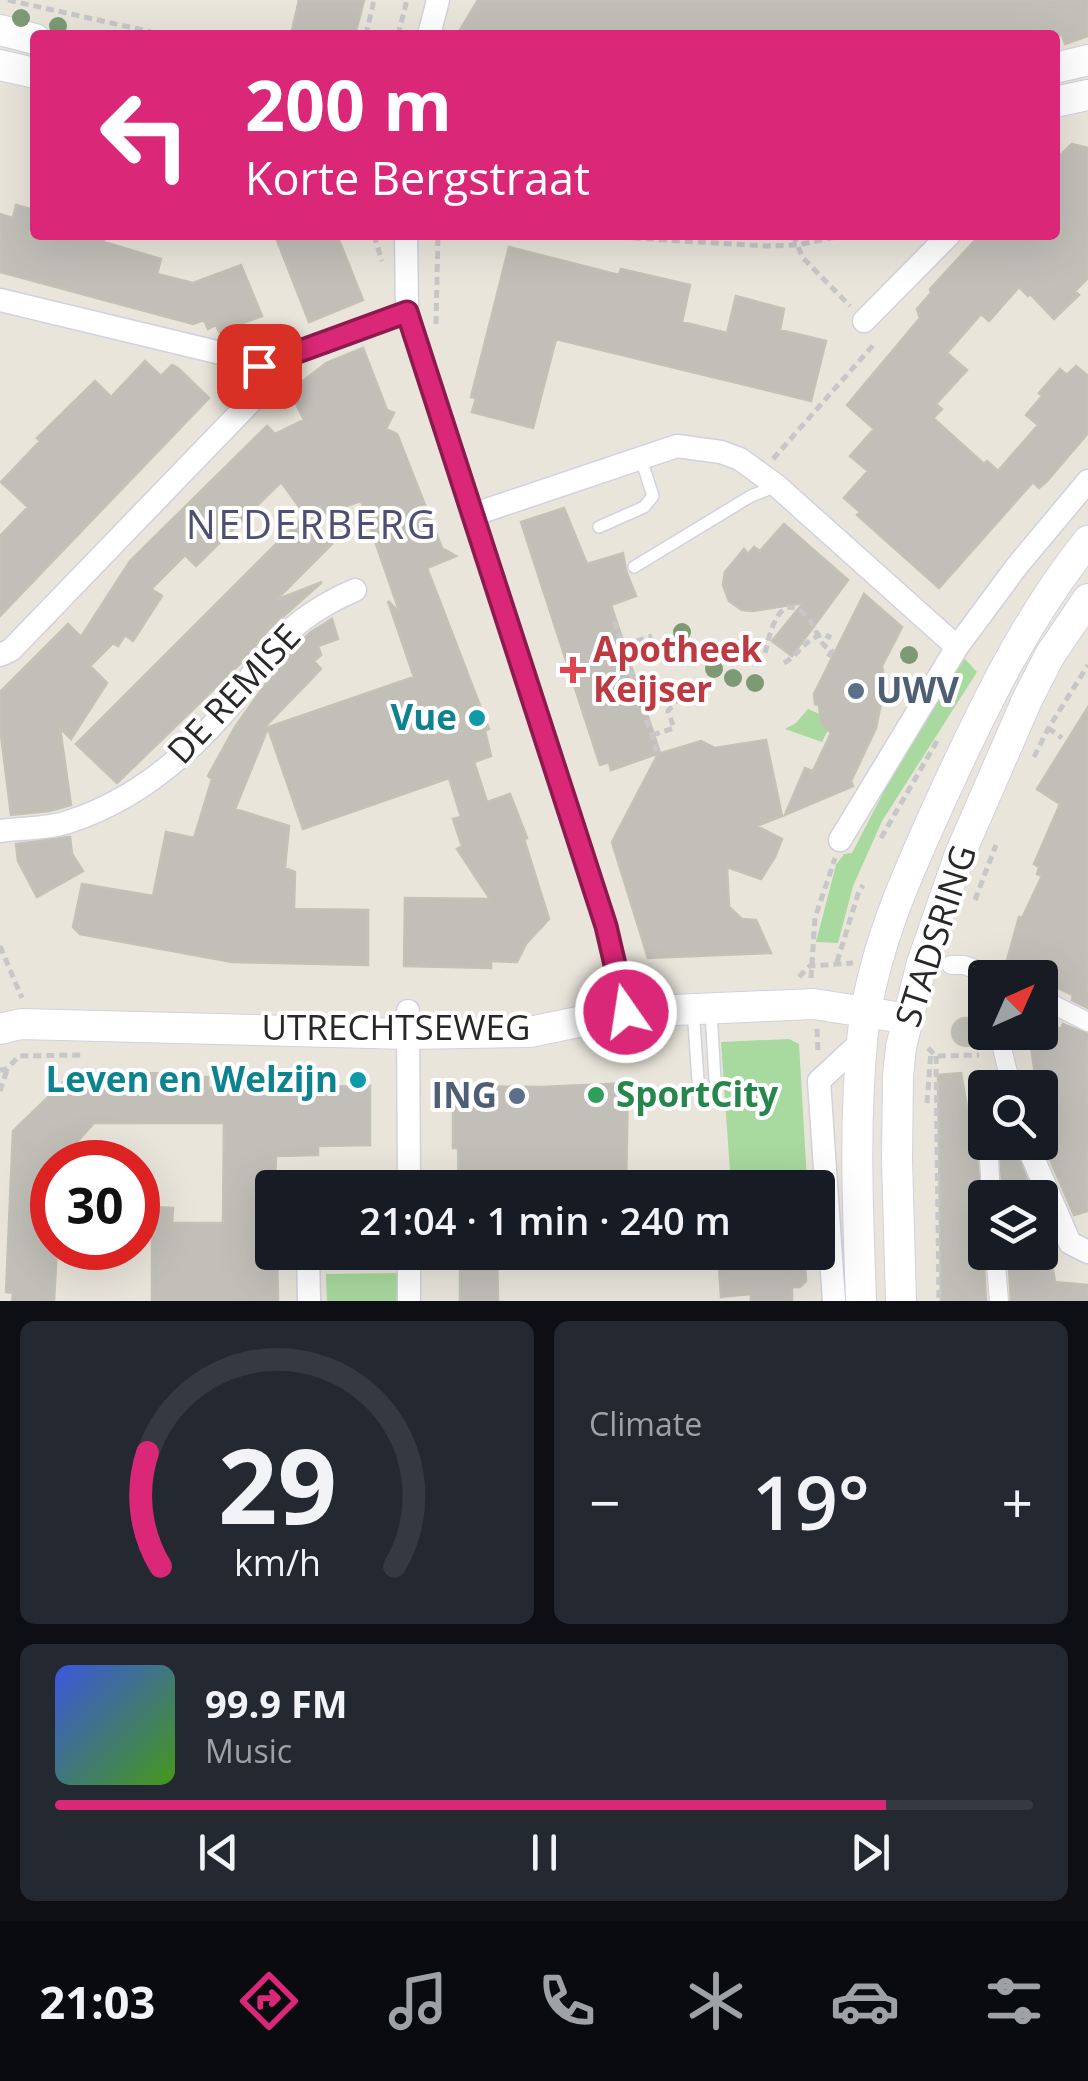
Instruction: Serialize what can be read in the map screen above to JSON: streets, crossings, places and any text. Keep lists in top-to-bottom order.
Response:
{
  "streets": {
    "main road": ["STADSRING", "UTRECHTSEWEG"],
    "street": ["DE REMISE"]
  },
  "crossings": [
    ["STADSRING", "UTRECHTSEWEG"]
  ],
  "districts": ["NEDERBERG"],
  "places": {
    "health": ["Apotheek Keijser"],
    "other": [
      "UWV",
      "Vue",
      "Leven en Welzijn",
      "SportCity",
      "ING"
    ]
  },
  "north": "top right",
  "page": {
    "turn": ["200 m", "Korte Bergstraat"],
    "limit": "30",
    "trip": "21:04 · 1 min · 240 m",
    "tile": "Climate",
    "heat": ["−", "19°", "+"],
    "song": ["99.9 FM", "Music"],
    "tabs": "21:03",
    "gauge": ["29", "km/h"]
  }
}
